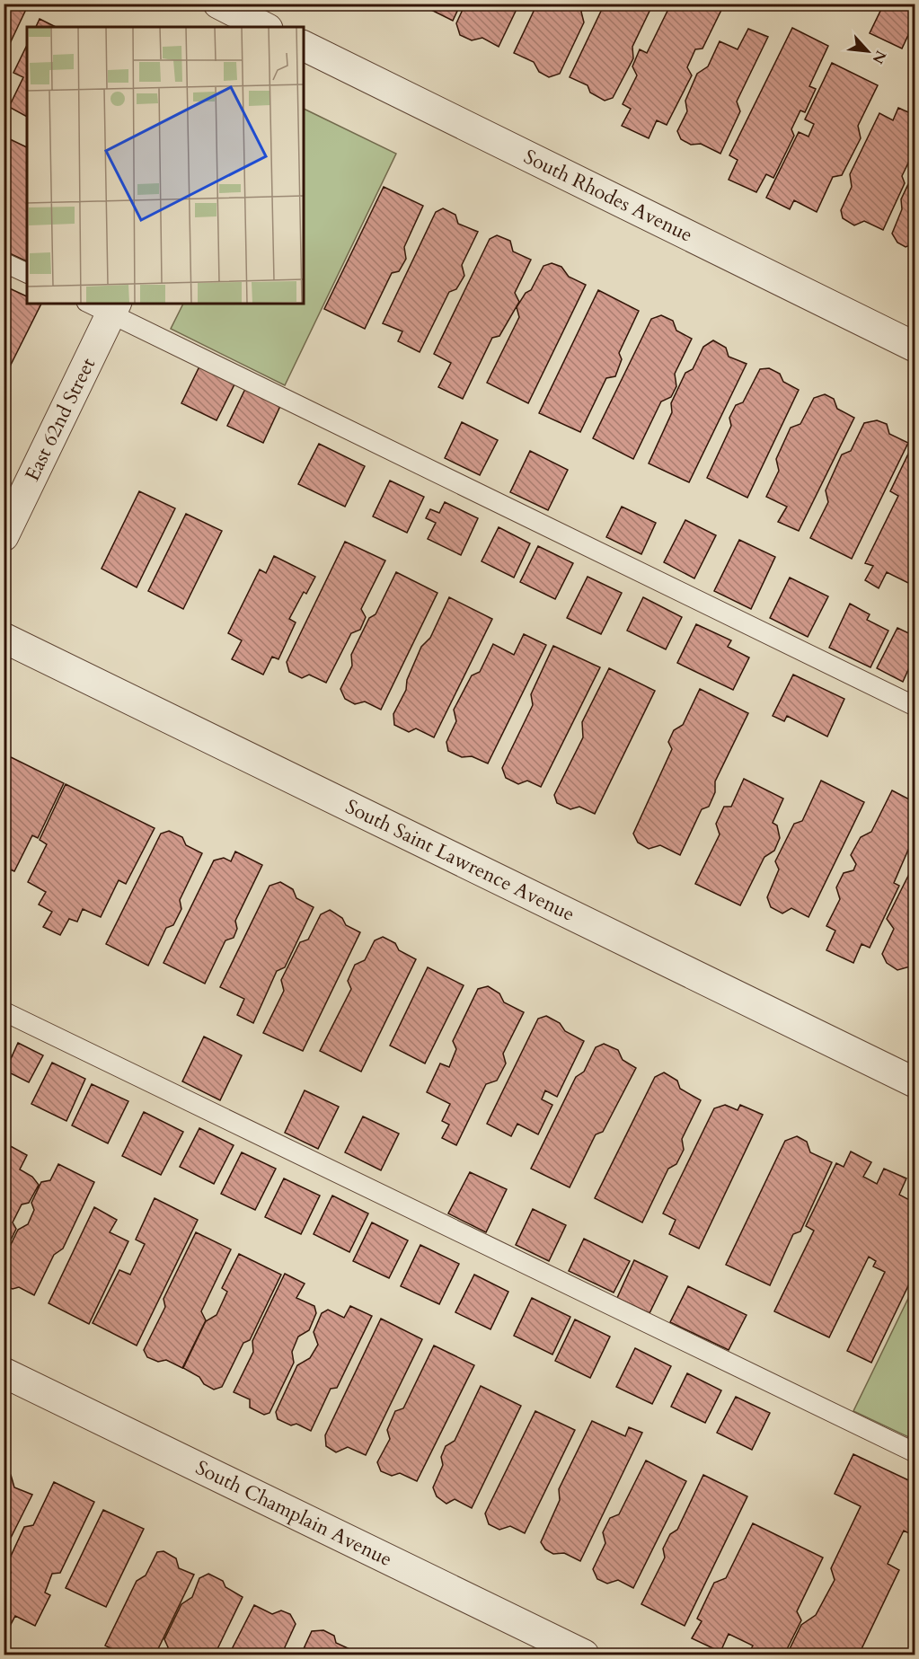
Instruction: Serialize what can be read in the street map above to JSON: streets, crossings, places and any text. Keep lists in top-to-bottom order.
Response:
{
  "streets": {
    "street": [
      "South Rhodes Avenue",
      "East 62nd Street",
      "South Saint Lawrence Avenue",
      "South Champlain Avenue"
    ]
  },
  "north": "bottom right"
}
